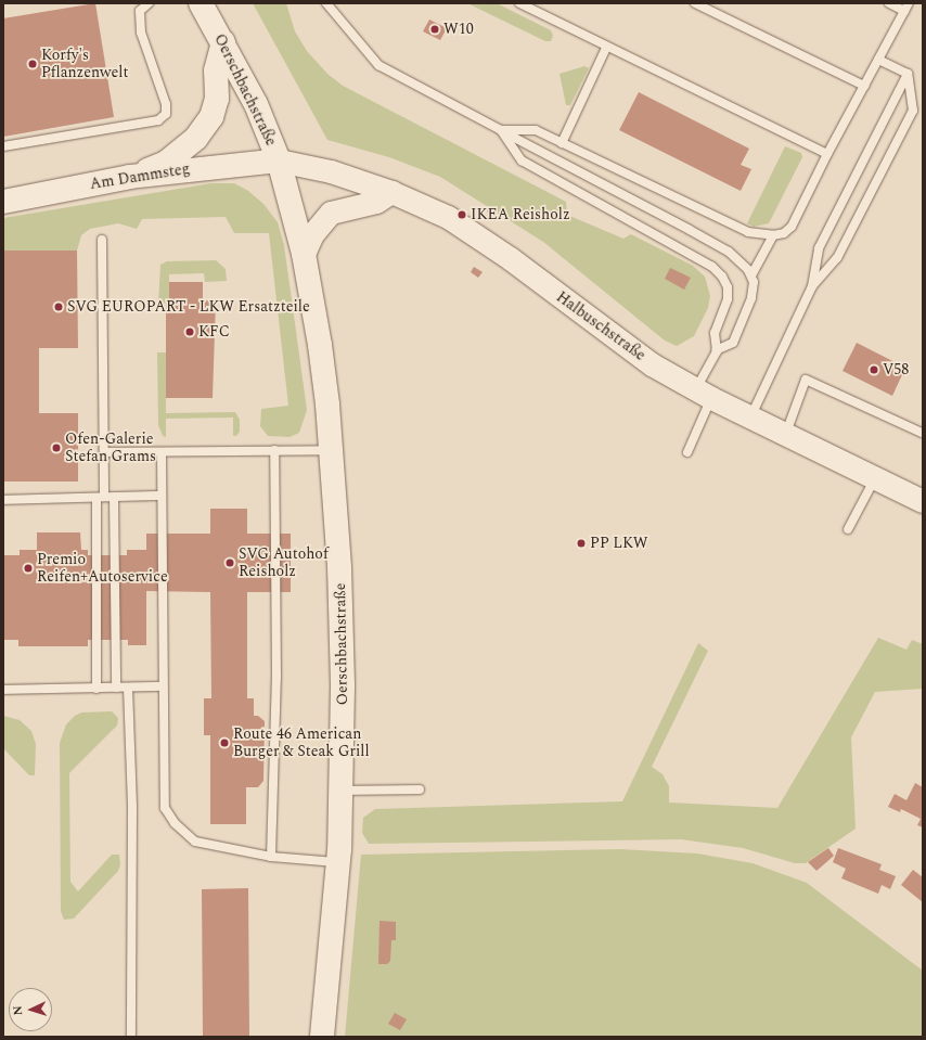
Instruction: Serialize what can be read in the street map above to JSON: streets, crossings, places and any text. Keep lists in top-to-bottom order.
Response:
{
  "streets": {
    "main road": ["Oerschbachstraße", "Am Dammsteg"],
    "street": ["Halbuschstraße"]
  },
  "crossings": [
    ["Oerschbachstraße", "Am Dammsteg"],
    ["Oerschbachstraße", "Halbuschstraße"],
    ["Am Dammsteg", "Halbuschstraße"]
  ],
  "places": [
    "W10",
    "Korfy's Pflanzenwelt",
    "IKEA Reisholz",
    "SVG EUROPART - LKW Ersatzteile",
    "KFC",
    "V58",
    "Ofen-Galerie Stefan Grams",
    "PP LKW",
    "SVG Autohof Reisholz",
    "Premio Reifen+Autoservice",
    "Route 46 American Burger & Steak Grill"
  ],
  "north": "left"
}
